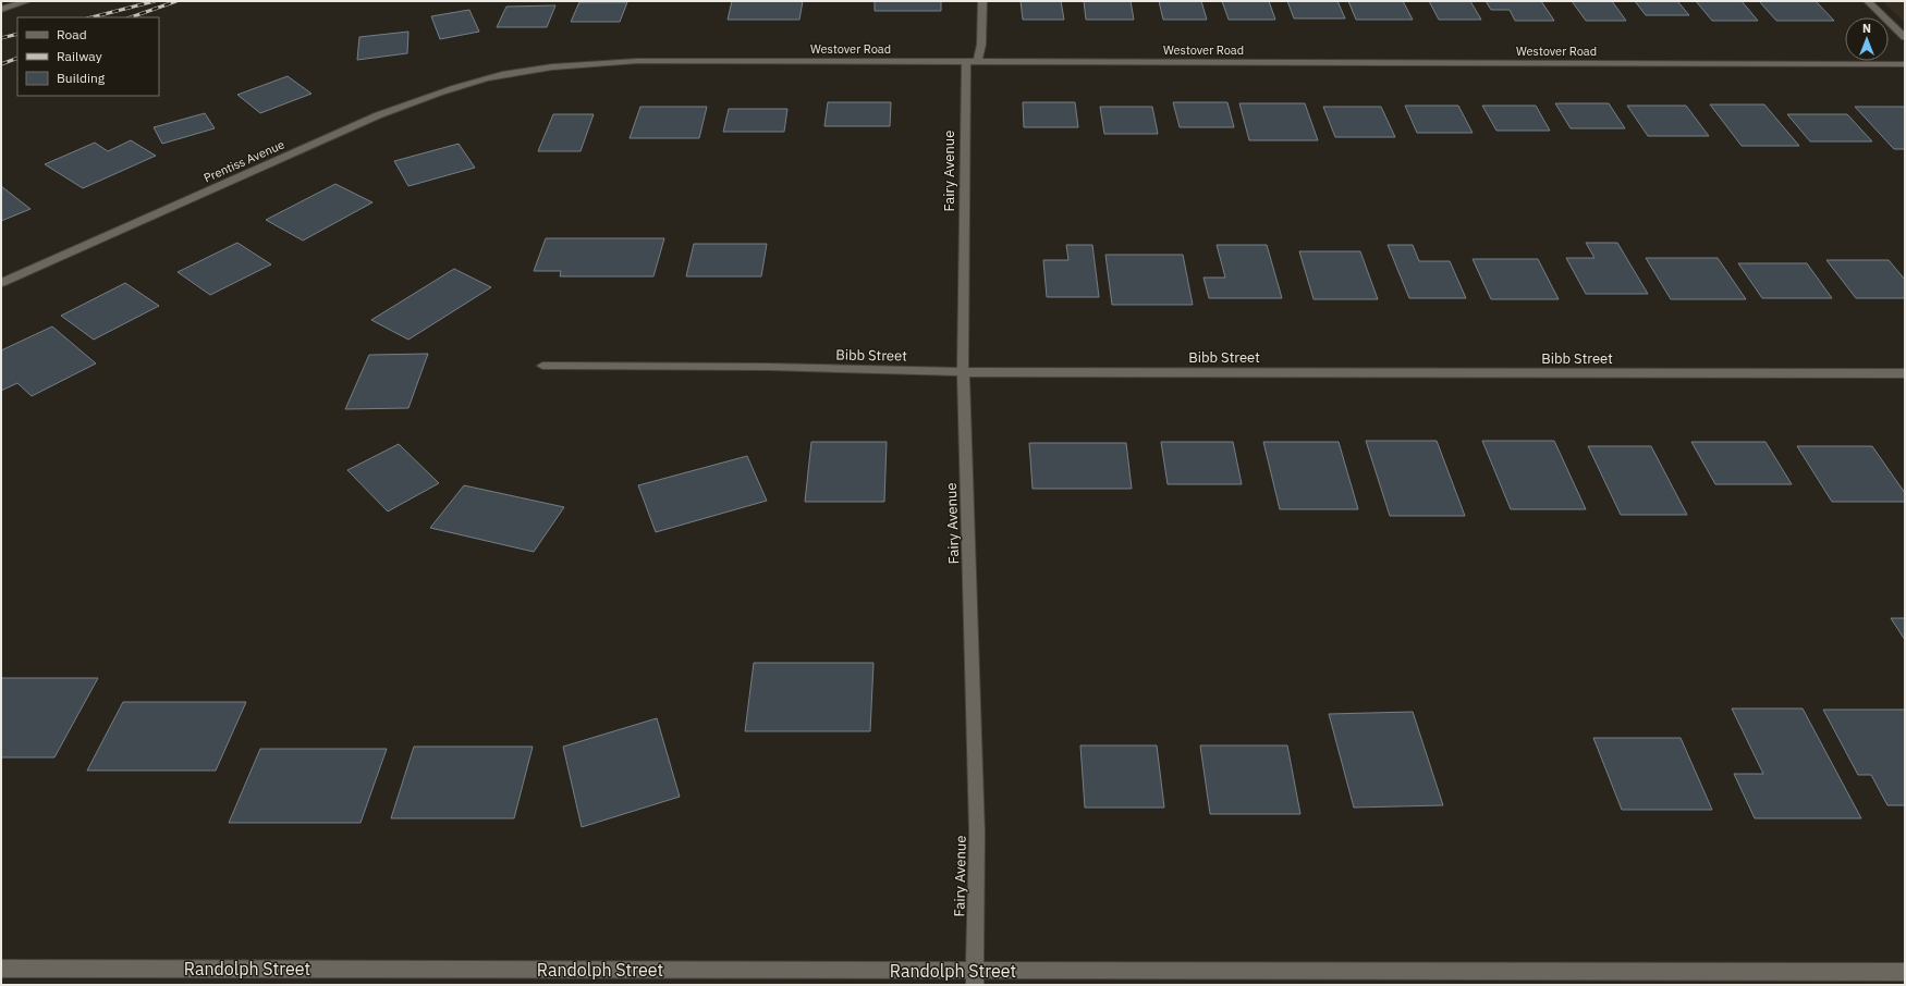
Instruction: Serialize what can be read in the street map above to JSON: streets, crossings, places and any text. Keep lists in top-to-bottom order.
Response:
{
  "streets": {
    "street": [
      "Westover Road",
      "Prentiss Avenue",
      "Fairy Avenue",
      "Bibb Street",
      "Randolph Street"
    ]
  },
  "crossings": [
    ["Westover Road", "Prentiss Avenue"],
    ["Westover Road", "Fairy Avenue"],
    ["Fairy Avenue", "Bibb Street"],
    ["Fairy Avenue", "Randolph Street"]
  ],
  "legend": ["Road", "Railway", "Building"],
  "north": "top"
}
